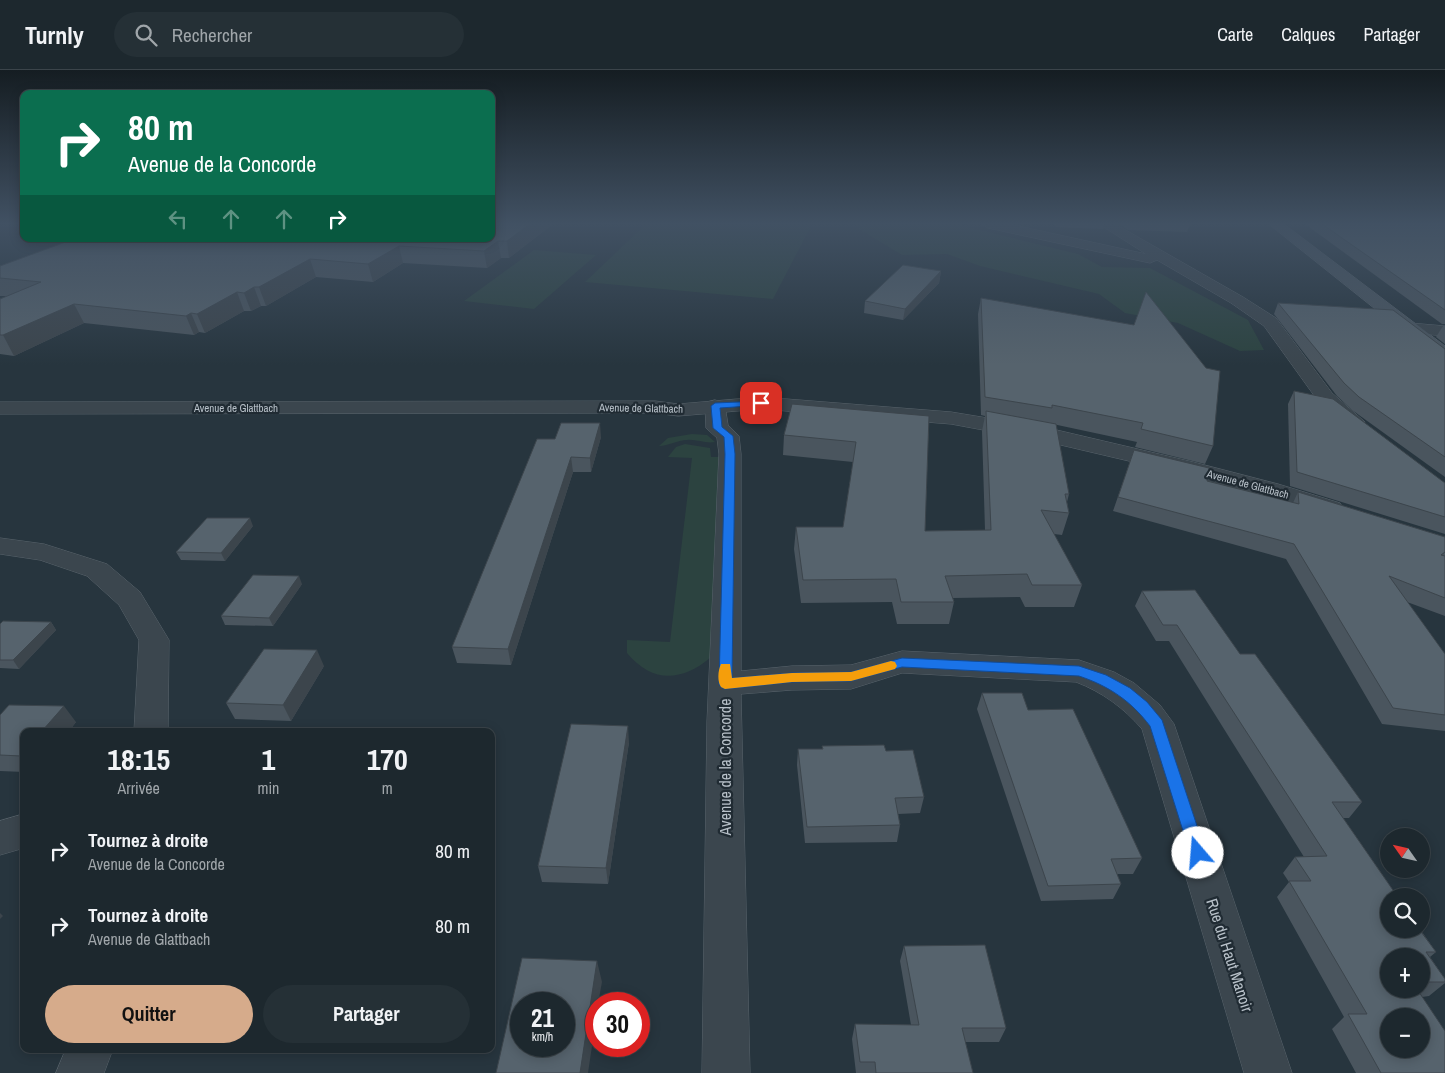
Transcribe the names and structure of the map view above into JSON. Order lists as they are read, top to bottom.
{
  "streets": {
    "street": ["Avenue de Glattbach", "Avenue de la Concorde", "Rue du Haut Manoir"]
  },
  "crossings": [
    ["Avenue de Glattbach", "Avenue de la Concorde"],
    ["Avenue de la Concorde", "Rue du Haut Manoir"]
  ],
  "north": "top left",
  "page": {
    "header": "Turnly",
    "search": "Rechercher",
    "nav": ["Carte", "Calques", "Partager"],
    "turn": ["80 m", "Avenue de la Concorde"],
    "eta": [
      "18:15",
      "Arrivée",
      "1",
      "min",
      "170",
      "m"
    ],
    "list": [
      {
        "name": "Tournez à droite",
        "note": "Avenue de la Concorde",
        "value": "80 m"
      },
      {
        "name": "Tournez à droite",
        "note": "Avenue de Glattbach",
        "value": "80 m"
      }
    ],
    "map_buttons": ["+", "−"],
    "buttons": ["Quitter", "Partager"],
    "speed": "21 km/h",
    "limit": "30"
  }
}
